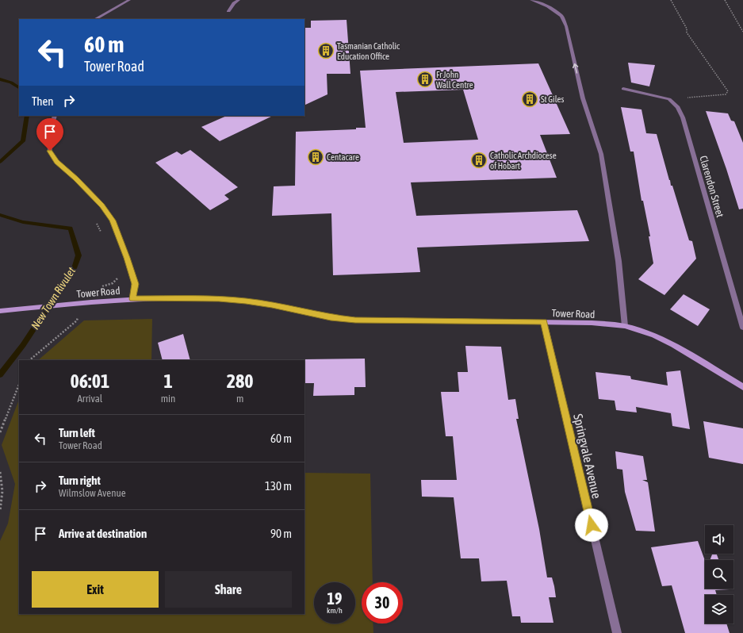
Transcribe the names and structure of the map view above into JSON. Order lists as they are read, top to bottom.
{
  "streets": {
    "street": ["Clarendon Street", "Tower Road", "Springvale Avenue"]
  },
  "crossings": [
    ["Tower Road", "Springvale Avenue"]
  ],
  "water": ["New Town Rivulet"],
  "places": {
    "building": [
      "Tasmanian Catholic Education Office",
      "Fr John Wall Centre",
      "St Giles",
      "Centacare",
      "Catholic Archdiocese of Hobart"
    ]
  },
  "page": {
    "turn": ["60 m", "Tower Road"],
    "then": "Then",
    "eta": [
      "06:01",
      "Arrival",
      "1",
      "min",
      "280",
      "m"
    ],
    "list": [
      {
        "name": "Turn left",
        "note": "Tower Road",
        "value": "60 m"
      },
      {
        "name": "Turn right",
        "note": "Wilmslow Avenue",
        "value": "130 m"
      },
      {
        "name": "Arrive at destination",
        "value": "90 m"
      }
    ],
    "buttons": ["Exit", "Share"],
    "speed": "19 km/h",
    "limit": "30"
  }
}
